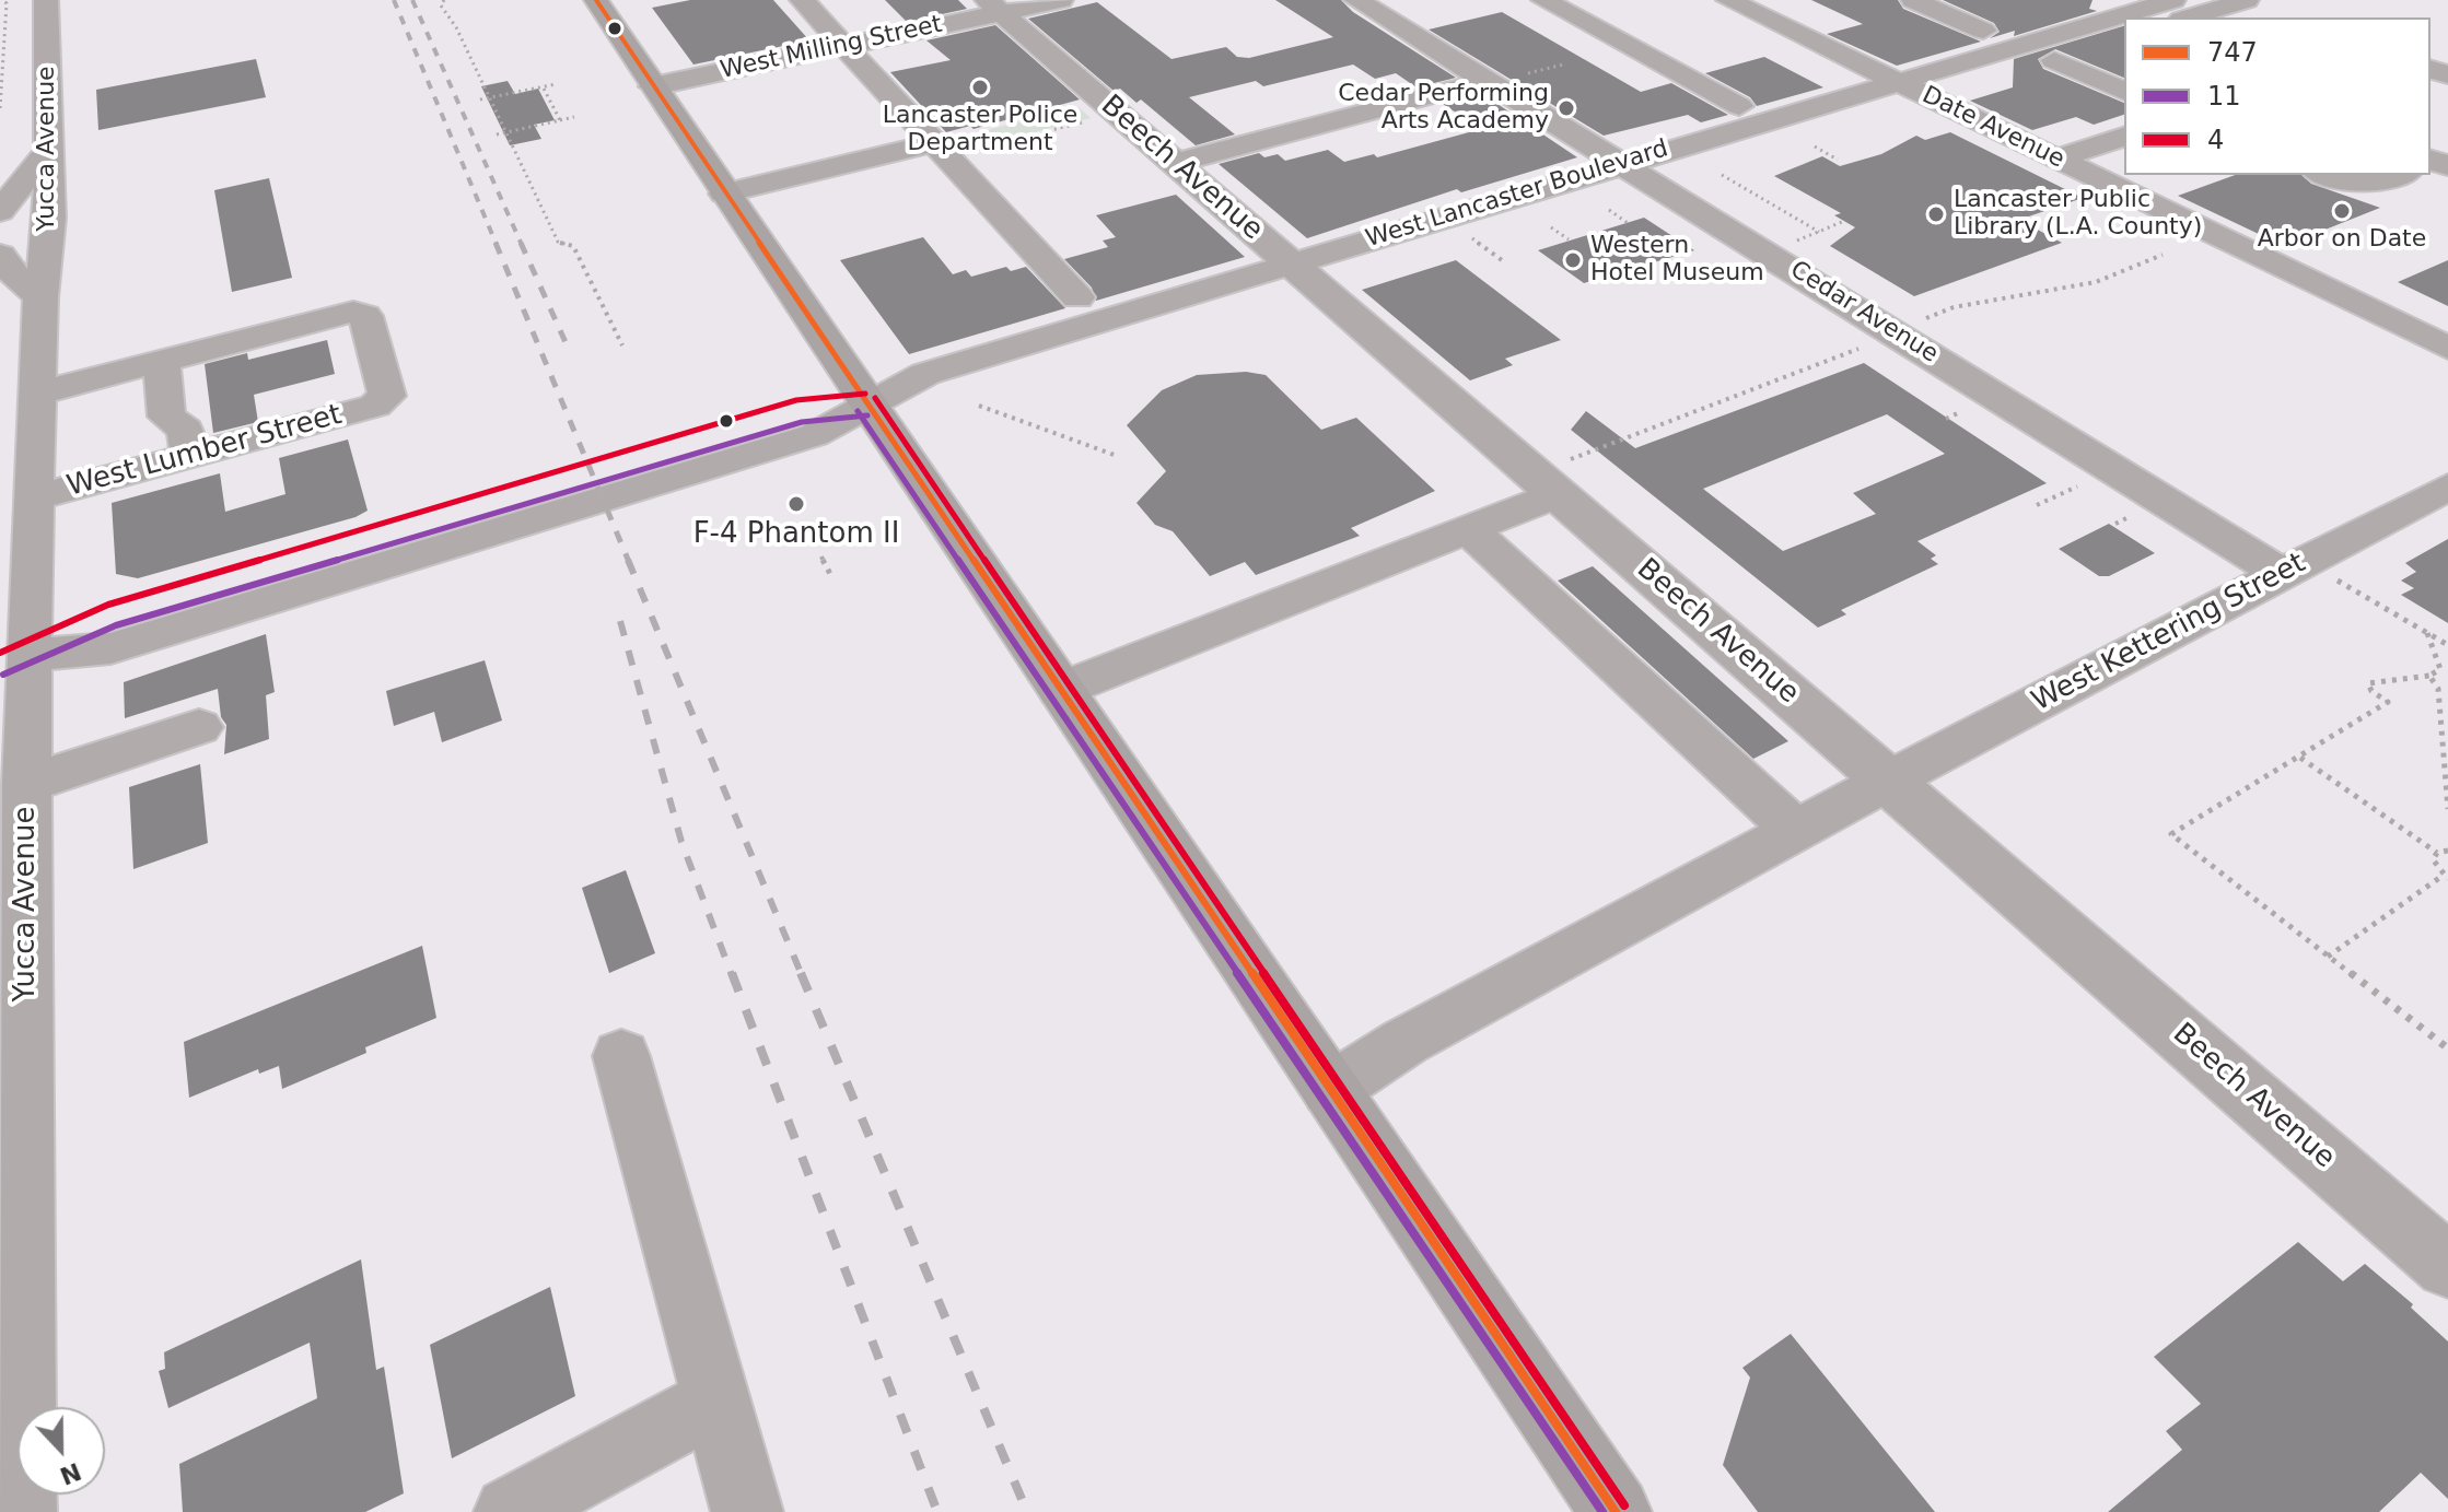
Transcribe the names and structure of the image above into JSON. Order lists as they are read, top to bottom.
{
  "streets": {
    "street": [
      "West Milling Street",
      "Date Avenue",
      "Yucca Avenue",
      "Beech Avenue",
      "West Lancaster Boulevard",
      "Cedar Avenue",
      "West Lumber Street",
      "West Kettering Street"
    ]
  },
  "crossings": [
    ["West Milling Street", "Beech Avenue"],
    ["Date Avenue", "West Lancaster Boulevard"],
    ["Yucca Avenue", "West Lancaster Boulevard"],
    ["Yucca Avenue", "West Lumber Street"],
    ["Beech Avenue", "West Lancaster Boulevard"],
    ["Beech Avenue", "West Kettering Street"],
    ["West Lancaster Boulevard", "Cedar Avenue"],
    ["Cedar Avenue", "West Kettering Street"]
  ],
  "places": [
    "Lancaster Police Department",
    "Cedar Performing Arts Academy",
    "Arbor on Date",
    "Lancaster Public Library (L.A. County)",
    "Western Hotel Museum",
    "F-4 Phantom II"
  ],
  "lines": ["transit line 747", "transit line 4", "transit line 11"],
  "legend": ["747", "11", "4"],
  "north": "bottom"
}
